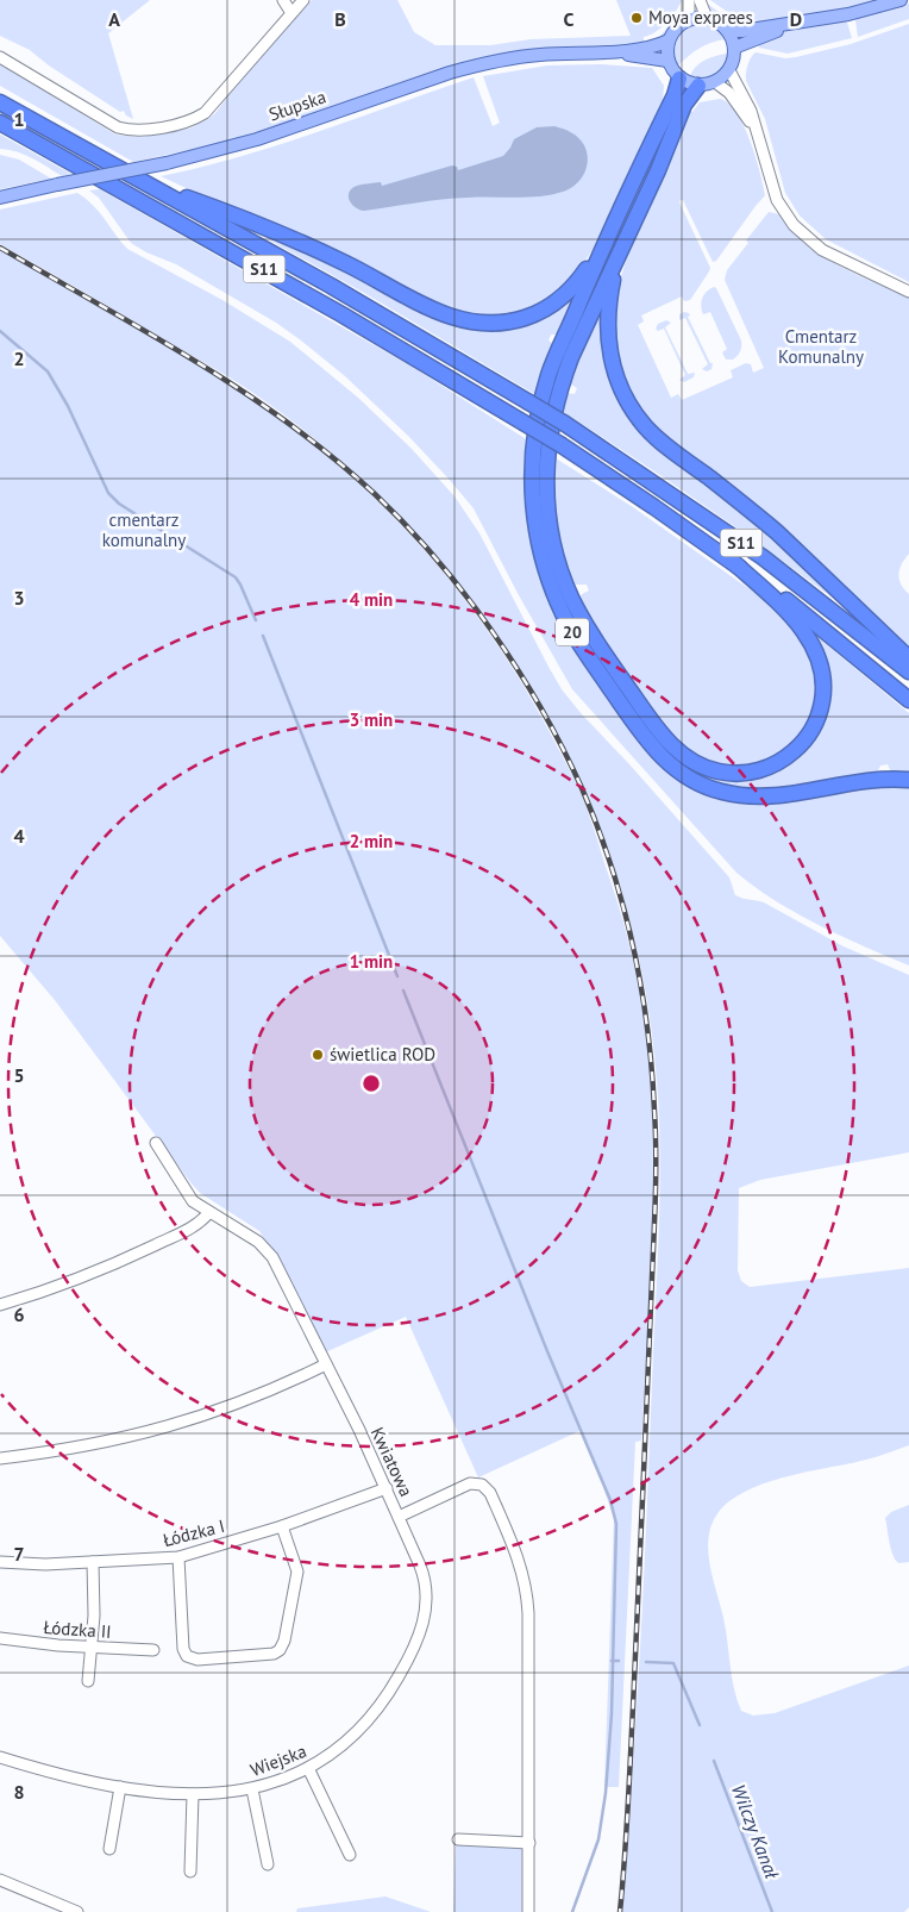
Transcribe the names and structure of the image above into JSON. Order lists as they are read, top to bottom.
{
  "streets": {
    "highway": ["S11", "20"],
    "main road": ["Słupska"],
    "street": [
      "Kwiatowa",
      "Łódzka I",
      "Łódzka II",
      "Wiejska"
    ]
  },
  "crossings": [
    ["Słupska", "20"],
    ["Kwiatowa", "Łódzka I"],
    ["Kwiatowa", "Wiejska"]
  ],
  "water": ["Wilczy Kanał"],
  "parks": ["Cmentarz Komunalny", "cmentarz komunalny"],
  "places": ["Moya exprees", "świetlica ROD"],
  "grid": {
    "columns": [
      "A",
      "B",
      "C",
      "D"
    ],
    "rows": [
      "1",
      "2",
      "3",
      "4",
      "5",
      "6",
      "7",
      "8"
    ]
  },
  "rings": [
    "4 min",
    "3 min",
    "2 min",
    "1 min"
  ]
}
